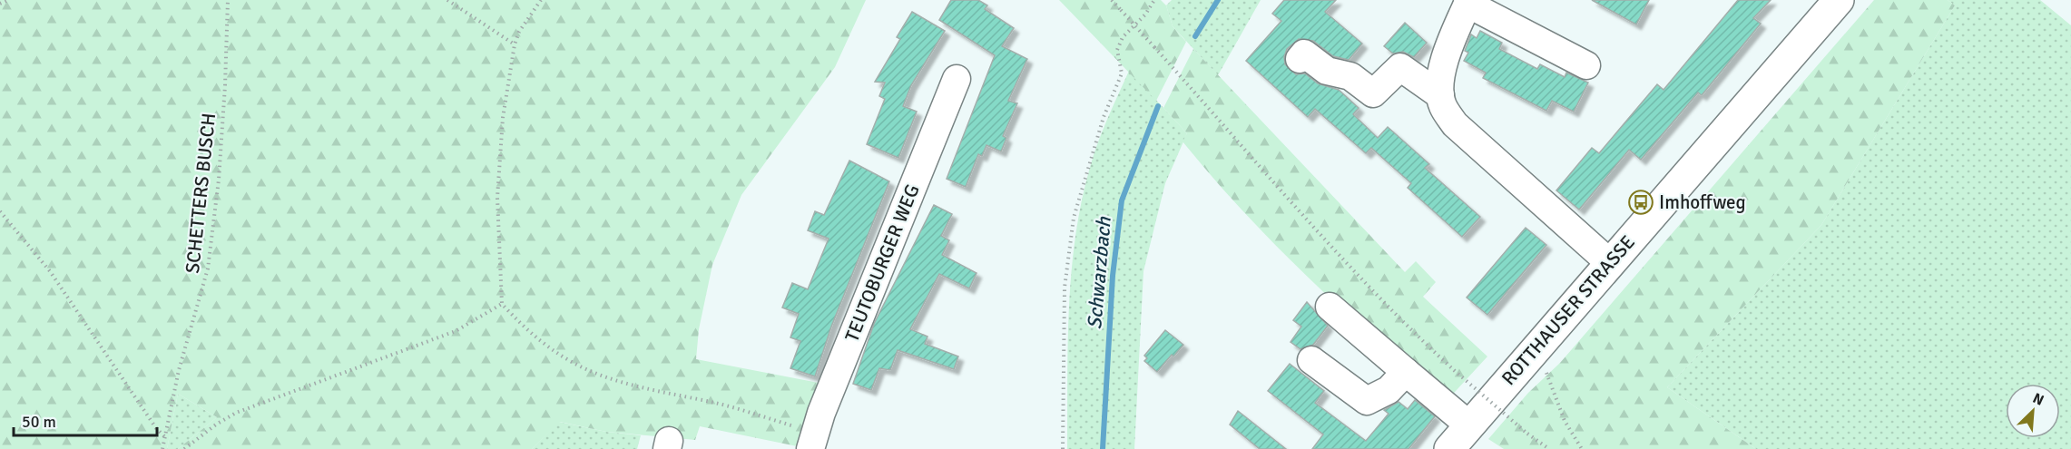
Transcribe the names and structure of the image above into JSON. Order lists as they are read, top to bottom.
{
  "streets": {
    "main road": ["ROTTHAUSER STRASSE"],
    "street": ["TEUTOBURGER WEG"],
    "path": ["SCHETTERS BUSCH"]
  },
  "water": ["Schwarzbach"],
  "places": {
    "bus stop": ["Imhoffweg"]
  },
  "scale_bar": "50 m",
  "north": "top right"
}
